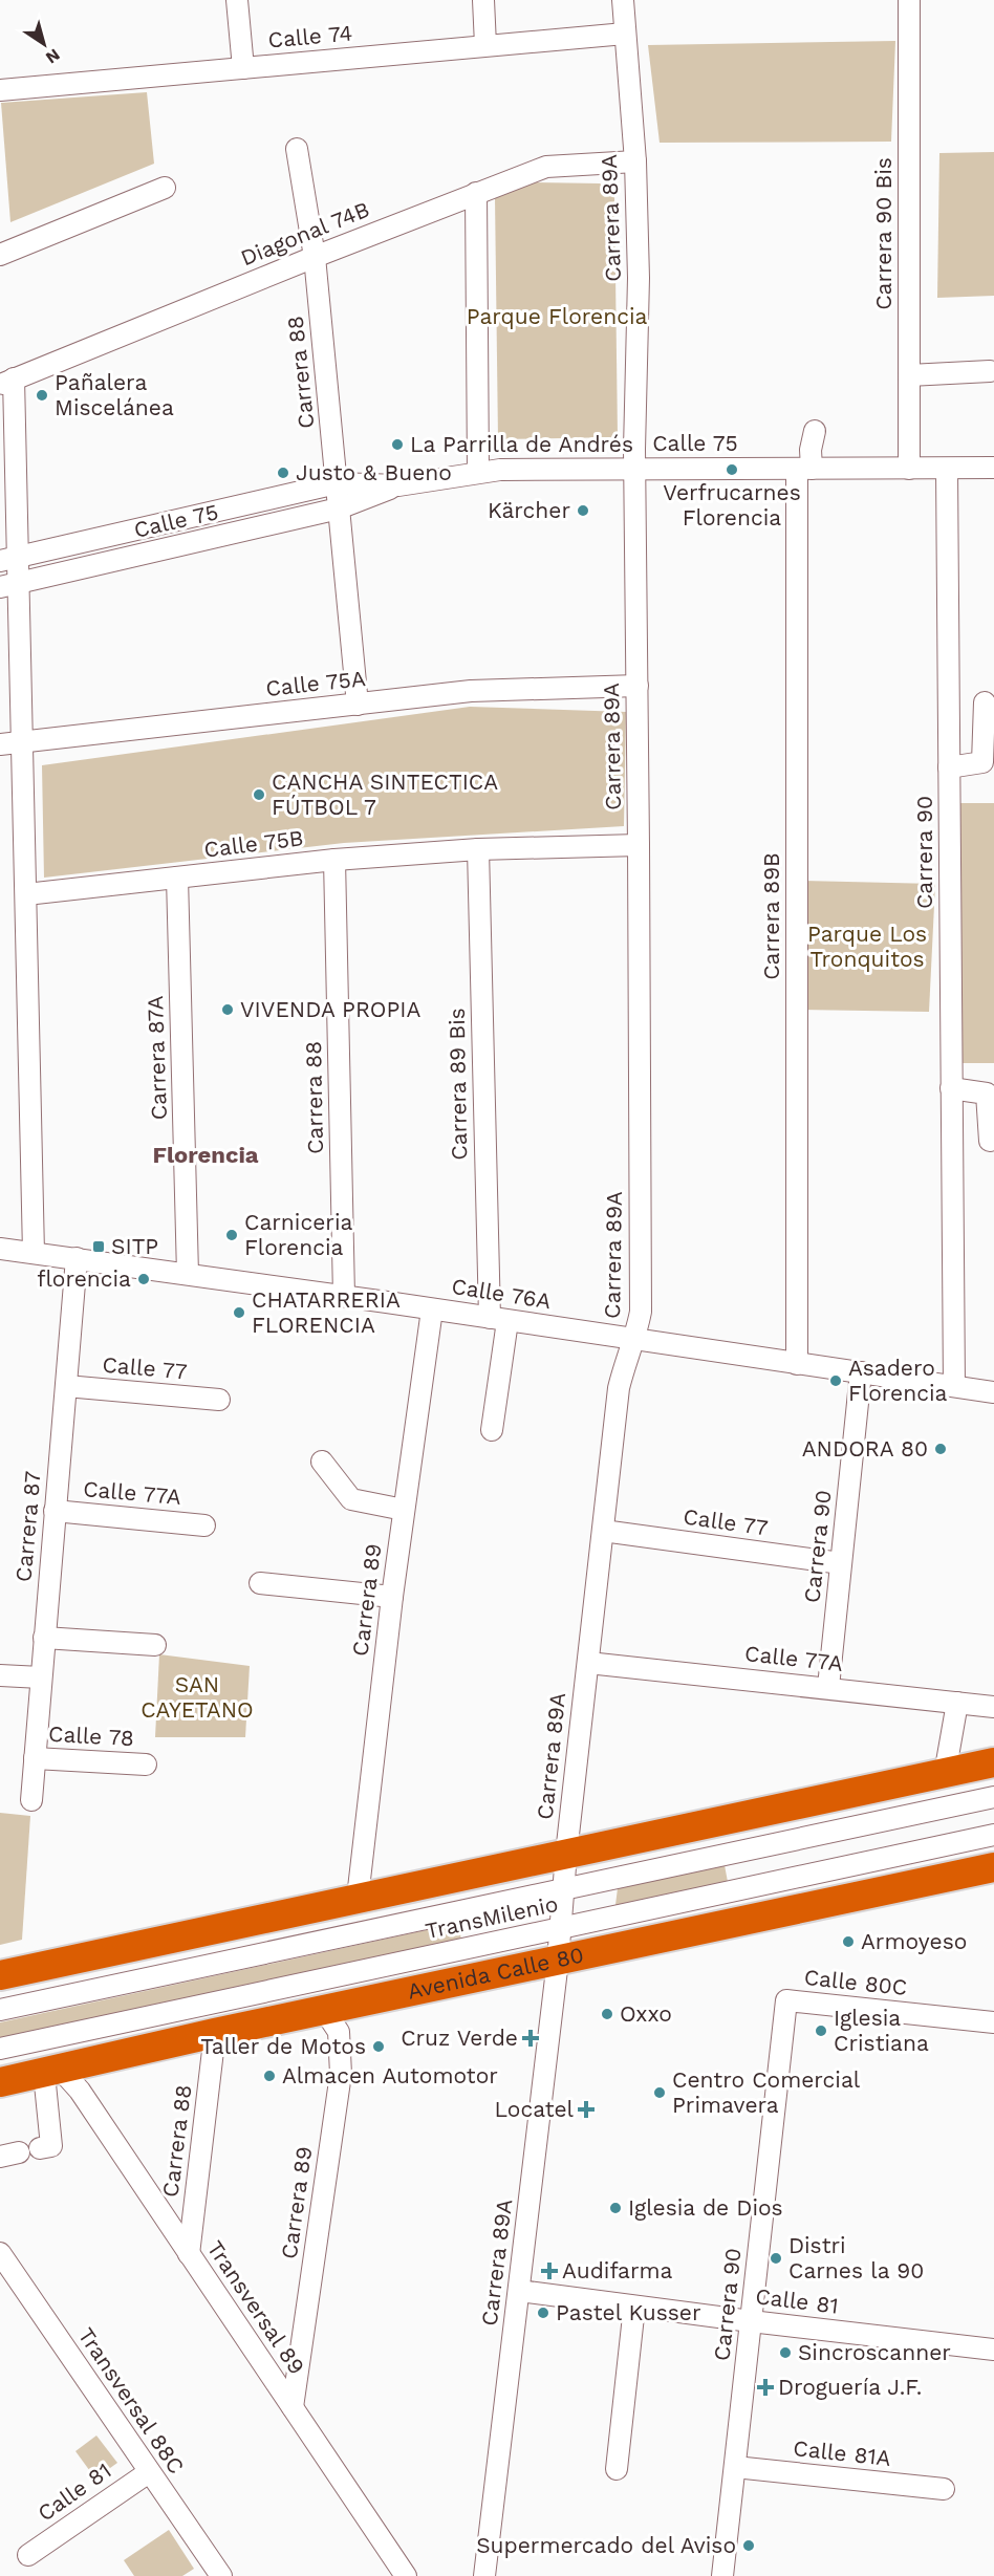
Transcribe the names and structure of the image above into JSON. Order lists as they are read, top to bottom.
{
  "streets": {
    "highway": ["Avenida Calle 80"],
    "street": [
      "Calle 74",
      "Carrera 89A",
      "Diagonal 74B",
      "Carrera 90 Bis",
      "Carrera 88",
      "Calle 75",
      "Calle 75A",
      "Calle 75B",
      "Carrera 90",
      "Carrera 89B",
      "Carrera 87A",
      "Carrera 89 Bis",
      "Calle 76A",
      "Calle 77",
      "Calle 77A",
      "Carrera 87",
      "Carrera 89",
      "Calle 78",
      "TransMilenio",
      "Calle 80C",
      "Calle 81",
      "Transversal 89",
      "Transversal 88C",
      "Calle 81A"
    ]
  },
  "crossings": [
    ["Calle 74", "Carrera 89A"],
    ["Carrera 89A", "Diagonal 74B"],
    ["Carrera 89A", "Calle 75"],
    ["Carrera 89A", "Calle 75A"],
    ["Carrera 89A", "Calle 75B"],
    ["Carrera 89A", "Calle 76A"],
    ["Carrera 89A", "Calle 77"],
    ["Carrera 89A", "Calle 77A"],
    ["Carrera 89A", "TransMilenio"],
    ["Carrera 89A", "Avenida Calle 80"],
    ["Carrera 89A", "Calle 81"],
    ["Diagonal 74B", "Carrera 88"],
    ["Carrera 90 Bis", "Calle 75"],
    ["Carrera 88", "Calle 75"],
    ["Carrera 88", "Calle 75A"],
    ["Carrera 88", "Calle 75B"],
    ["Carrera 88", "Calle 76A"],
    ["Carrera 88", "Avenida Calle 80"],
    ["Carrera 88", "Transversal 89"],
    ["Calle 75", "Carrera 90"],
    ["Calle 75", "Carrera 89B"],
    ["Calle 75B", "Carrera 87A"],
    ["Calle 75B", "Carrera 89 Bis"],
    ["Carrera 90", "Calle 76A"],
    ["Carrera 90", "Calle 77"],
    ["Carrera 90", "Calle 77A"],
    ["Carrera 90", "Calle 80C"],
    ["Carrera 90", "Calle 81"],
    ["Carrera 90", "Calle 81A"],
    ["Carrera 89B", "Calle 76A"],
    ["Carrera 87A", "Calle 76A"],
    ["Carrera 89 Bis", "Calle 76A"],
    ["Calle 76A", "Carrera 87"],
    ["Calle 76A", "Carrera 89"],
    ["Calle 77", "Carrera 87"],
    ["Calle 77A", "Carrera 87"],
    ["Carrera 87", "Calle 78"],
    ["Carrera 89", "Avenida Calle 80"],
    ["Carrera 89", "Transversal 89"],
    ["Avenida Calle 80", "Transversal 89"],
    ["Calle 81", "Transversal 88C"]
  ],
  "districts": ["Florencia"],
  "parks": ["Parque Florencia", "Parque Los Tronquitos", "SAN CAYETANO"],
  "places": {
    "other": [
      "Pañalera Miscelánea",
      "La Parrilla de Andrés",
      "Verfrucarnes Florencia",
      "Justo & Bueno",
      "Kärcher",
      "CANCHA SINTECTICA FÚTBOL 7",
      "VIVENDA PROPIA",
      "Carniceria Florencia",
      "florencia",
      "CHATARRERIA FLORENCIA",
      "Asadero Florencia",
      "ANDORA 80",
      "Armoyeso",
      "Oxxo",
      "Iglesia Cristiana",
      "Taller de Motos",
      "Almacen Automotor",
      "Centro Comercial Primavera",
      "Iglesia de Dios",
      "Distri Carnes la 90",
      "Pastel Kusser",
      "Sincroscanner",
      "Supermercado del Aviso"
    ],
    "transit": ["SITP"],
    "health": [
      "Cruz Verde",
      "Locatel",
      "Audifarma",
      "Droguería J.F."
    ]
  },
  "north": "bottom right"
}
